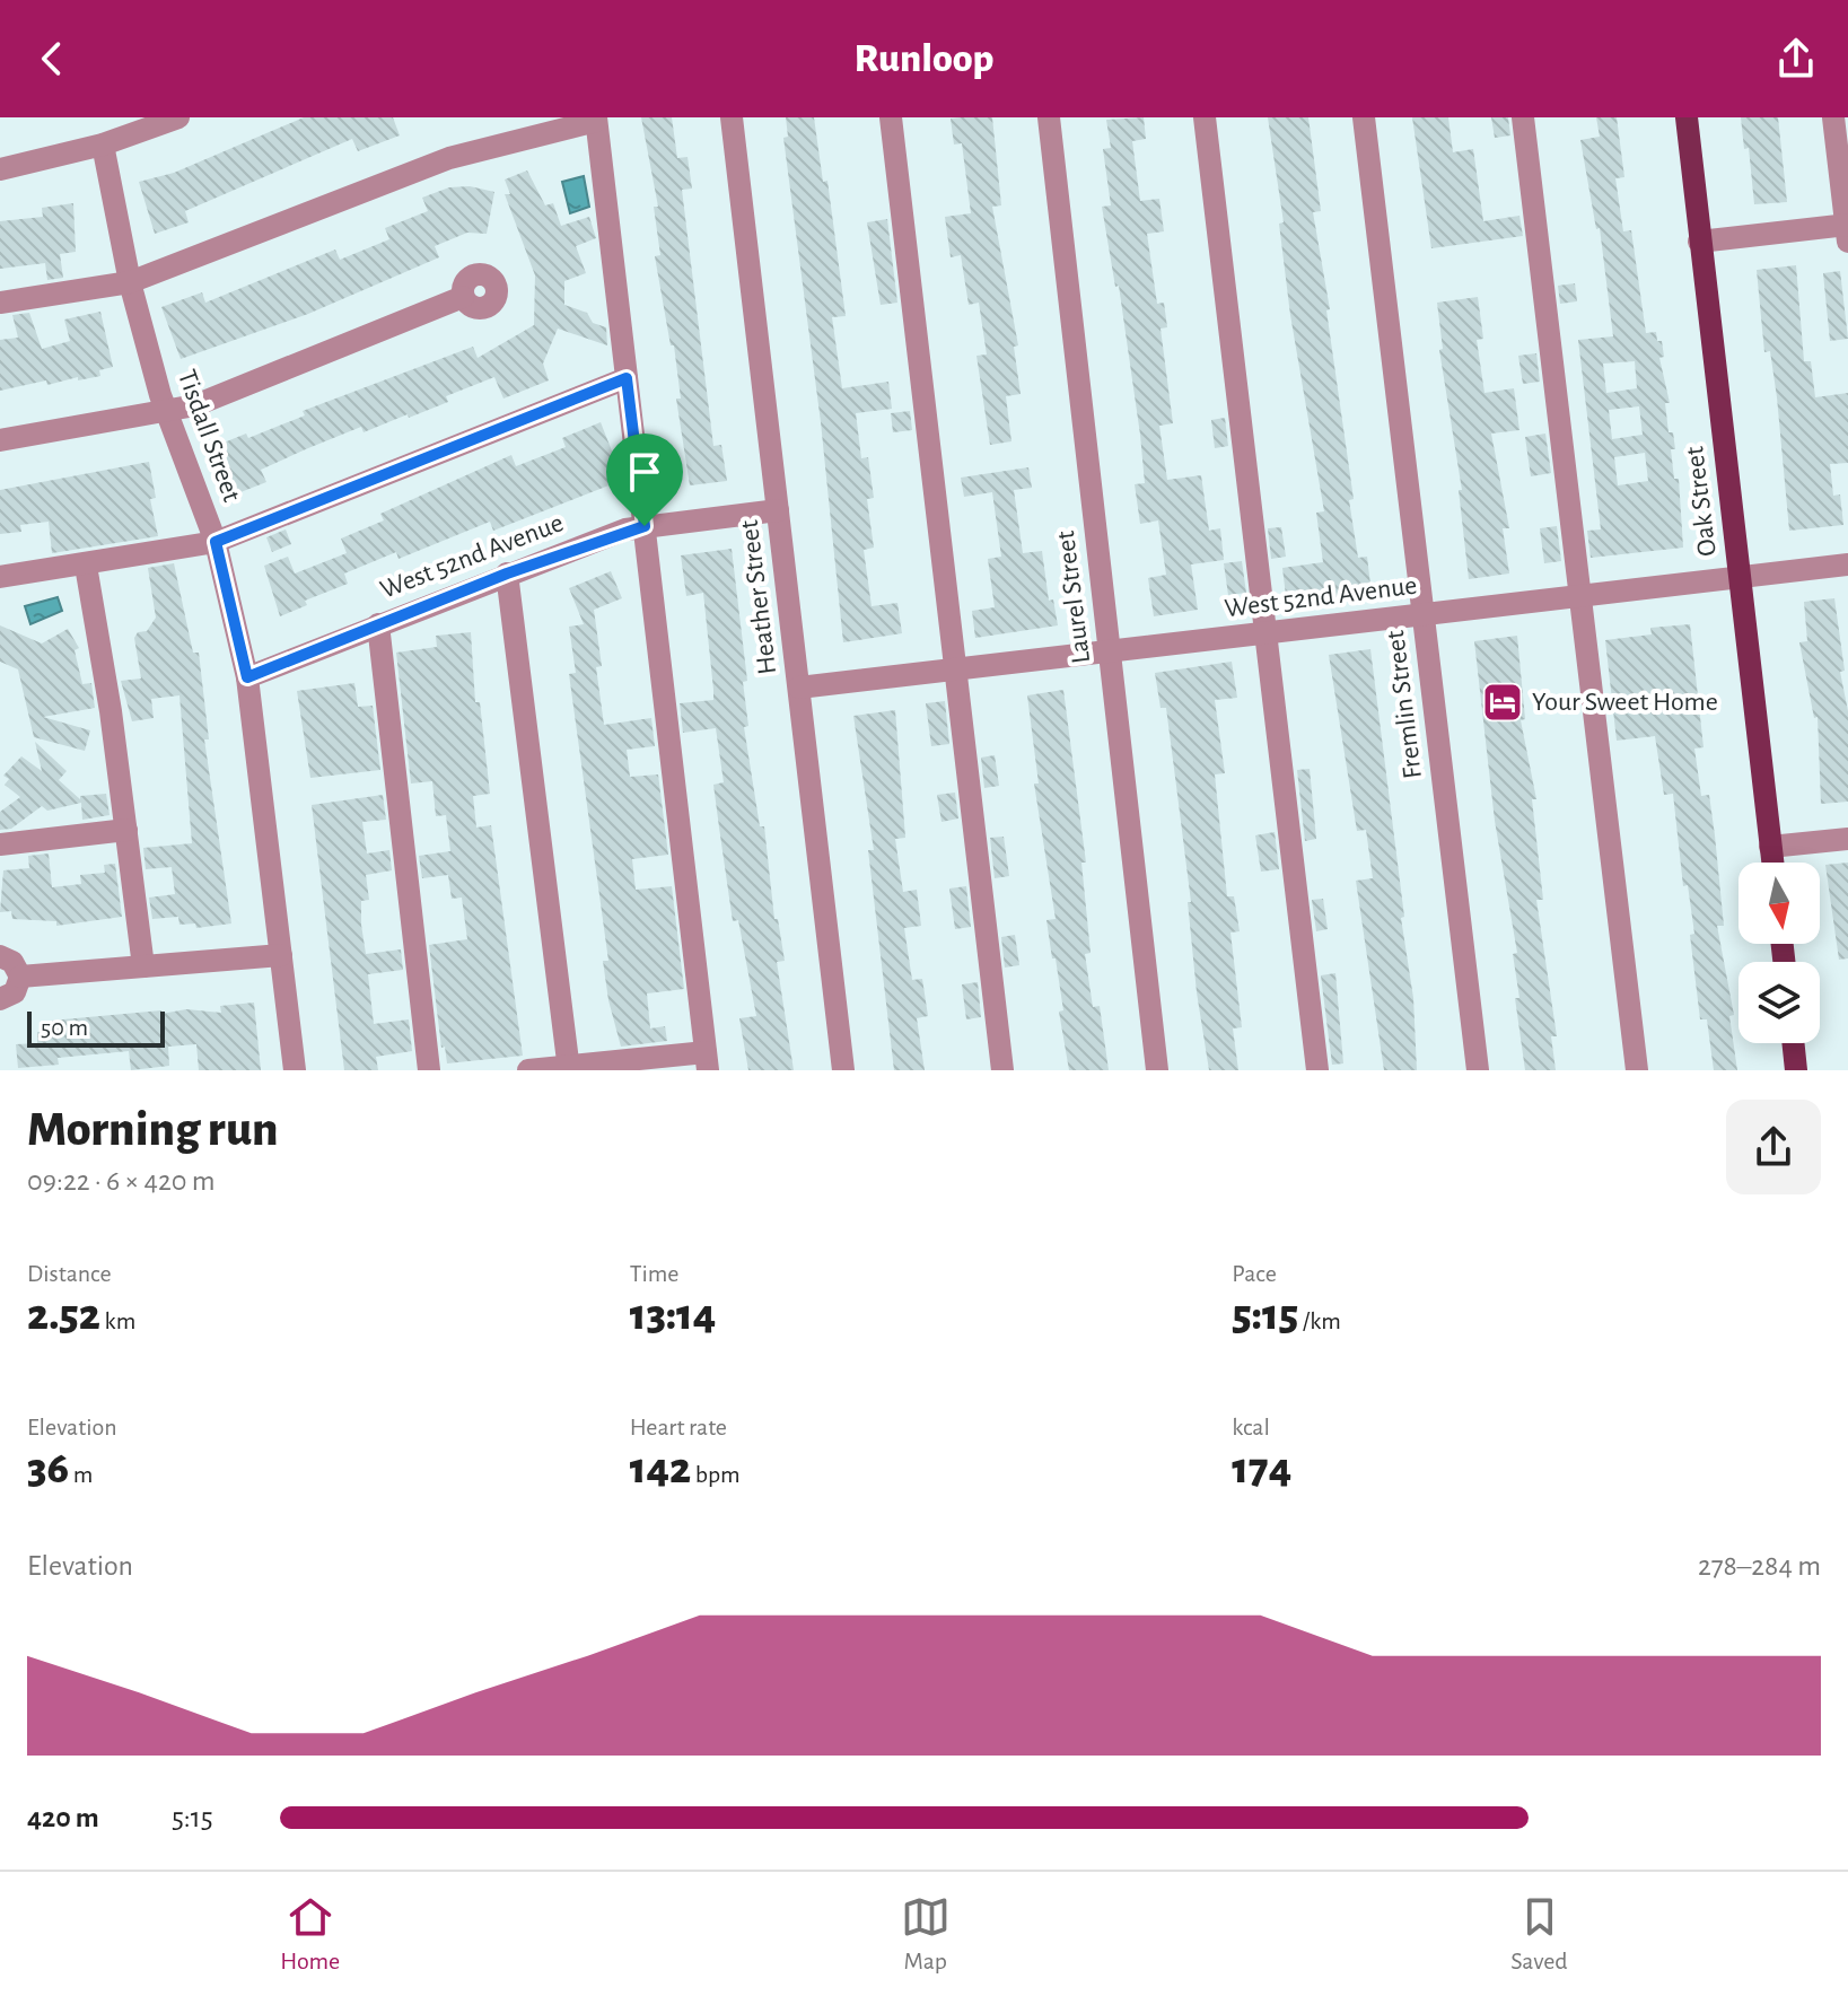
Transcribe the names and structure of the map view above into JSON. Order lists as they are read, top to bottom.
{
  "streets": {
    "main road": ["Oak Street"],
    "street": [
      "Tisdall Street",
      "West 52nd Avenue",
      "Heather Street",
      "Laurel Street",
      "Fremlin Street"
    ]
  },
  "crossings": [
    ["Tisdall Street", "West 52nd Avenue"],
    ["Oak Street", "West 52nd Avenue"],
    ["West 52nd Avenue", "Heather Street"],
    ["West 52nd Avenue", "Laurel Street"],
    ["West 52nd Avenue", "Fremlin Street"]
  ],
  "places": {
    "hotel": ["Your Sweet Home"]
  },
  "scale_bar": "50 m",
  "north": "bottom",
  "page": {
    "header": "Runloop",
    "scale": "50 m",
    "heading": ["Morning run", "09:22 · 6 × 420 m"],
    "stats": [
      ["Distance", "2.52 km"],
      ["Time", "13:14"],
      ["Pace", "5:15 /km"],
      ["Elevation", "36 m"],
      ["Heart rate", "142 bpm"],
      ["kcal", "174"]
    ],
    "chart": ["Elevation", "278–284 m"],
    "list": [
      {
        "name": "420 m",
        "note": "5:15"
      }
    ],
    "tabs": ["Home", "Map", "Saved"]
  }
}
